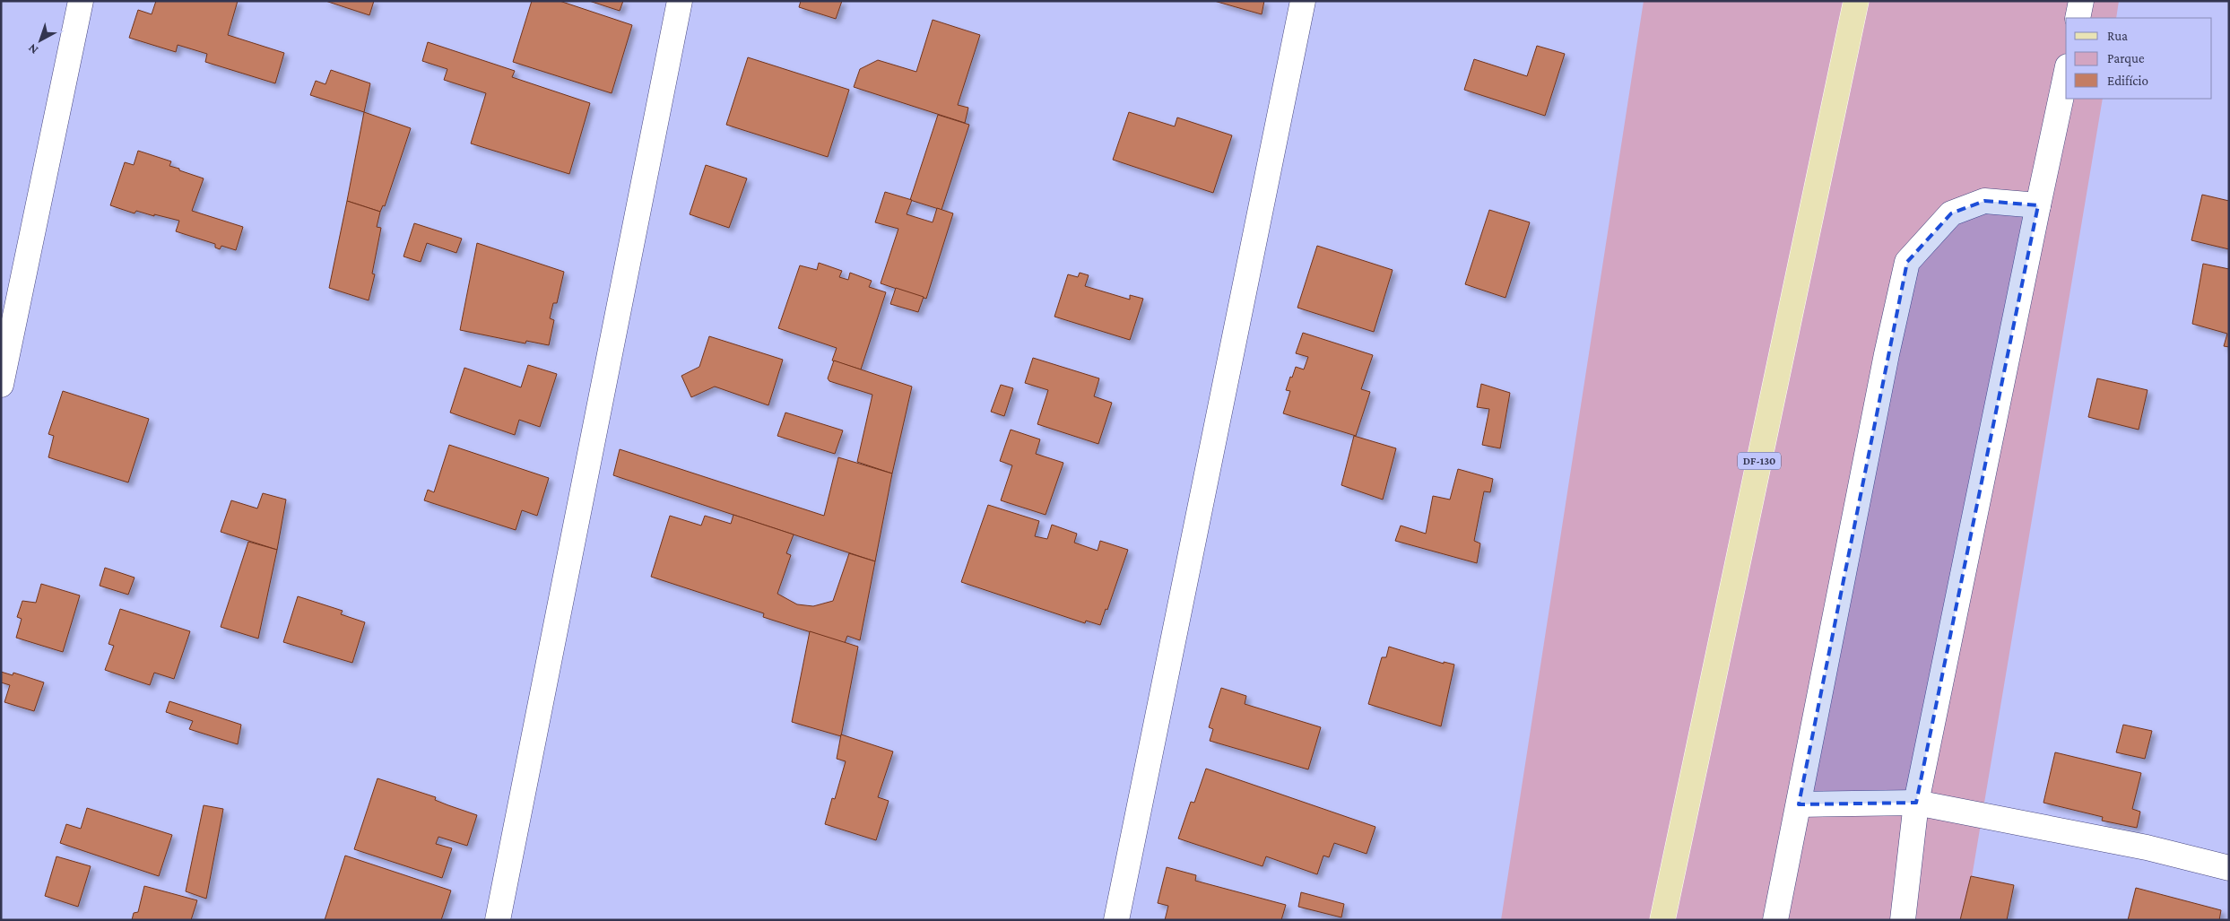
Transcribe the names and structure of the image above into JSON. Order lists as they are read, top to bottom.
{
  "streets": {
    "main road": ["DF-130"]
  },
  "legend": ["Rua", "Parque", "Edifício"],
  "north": "bottom left"
}
